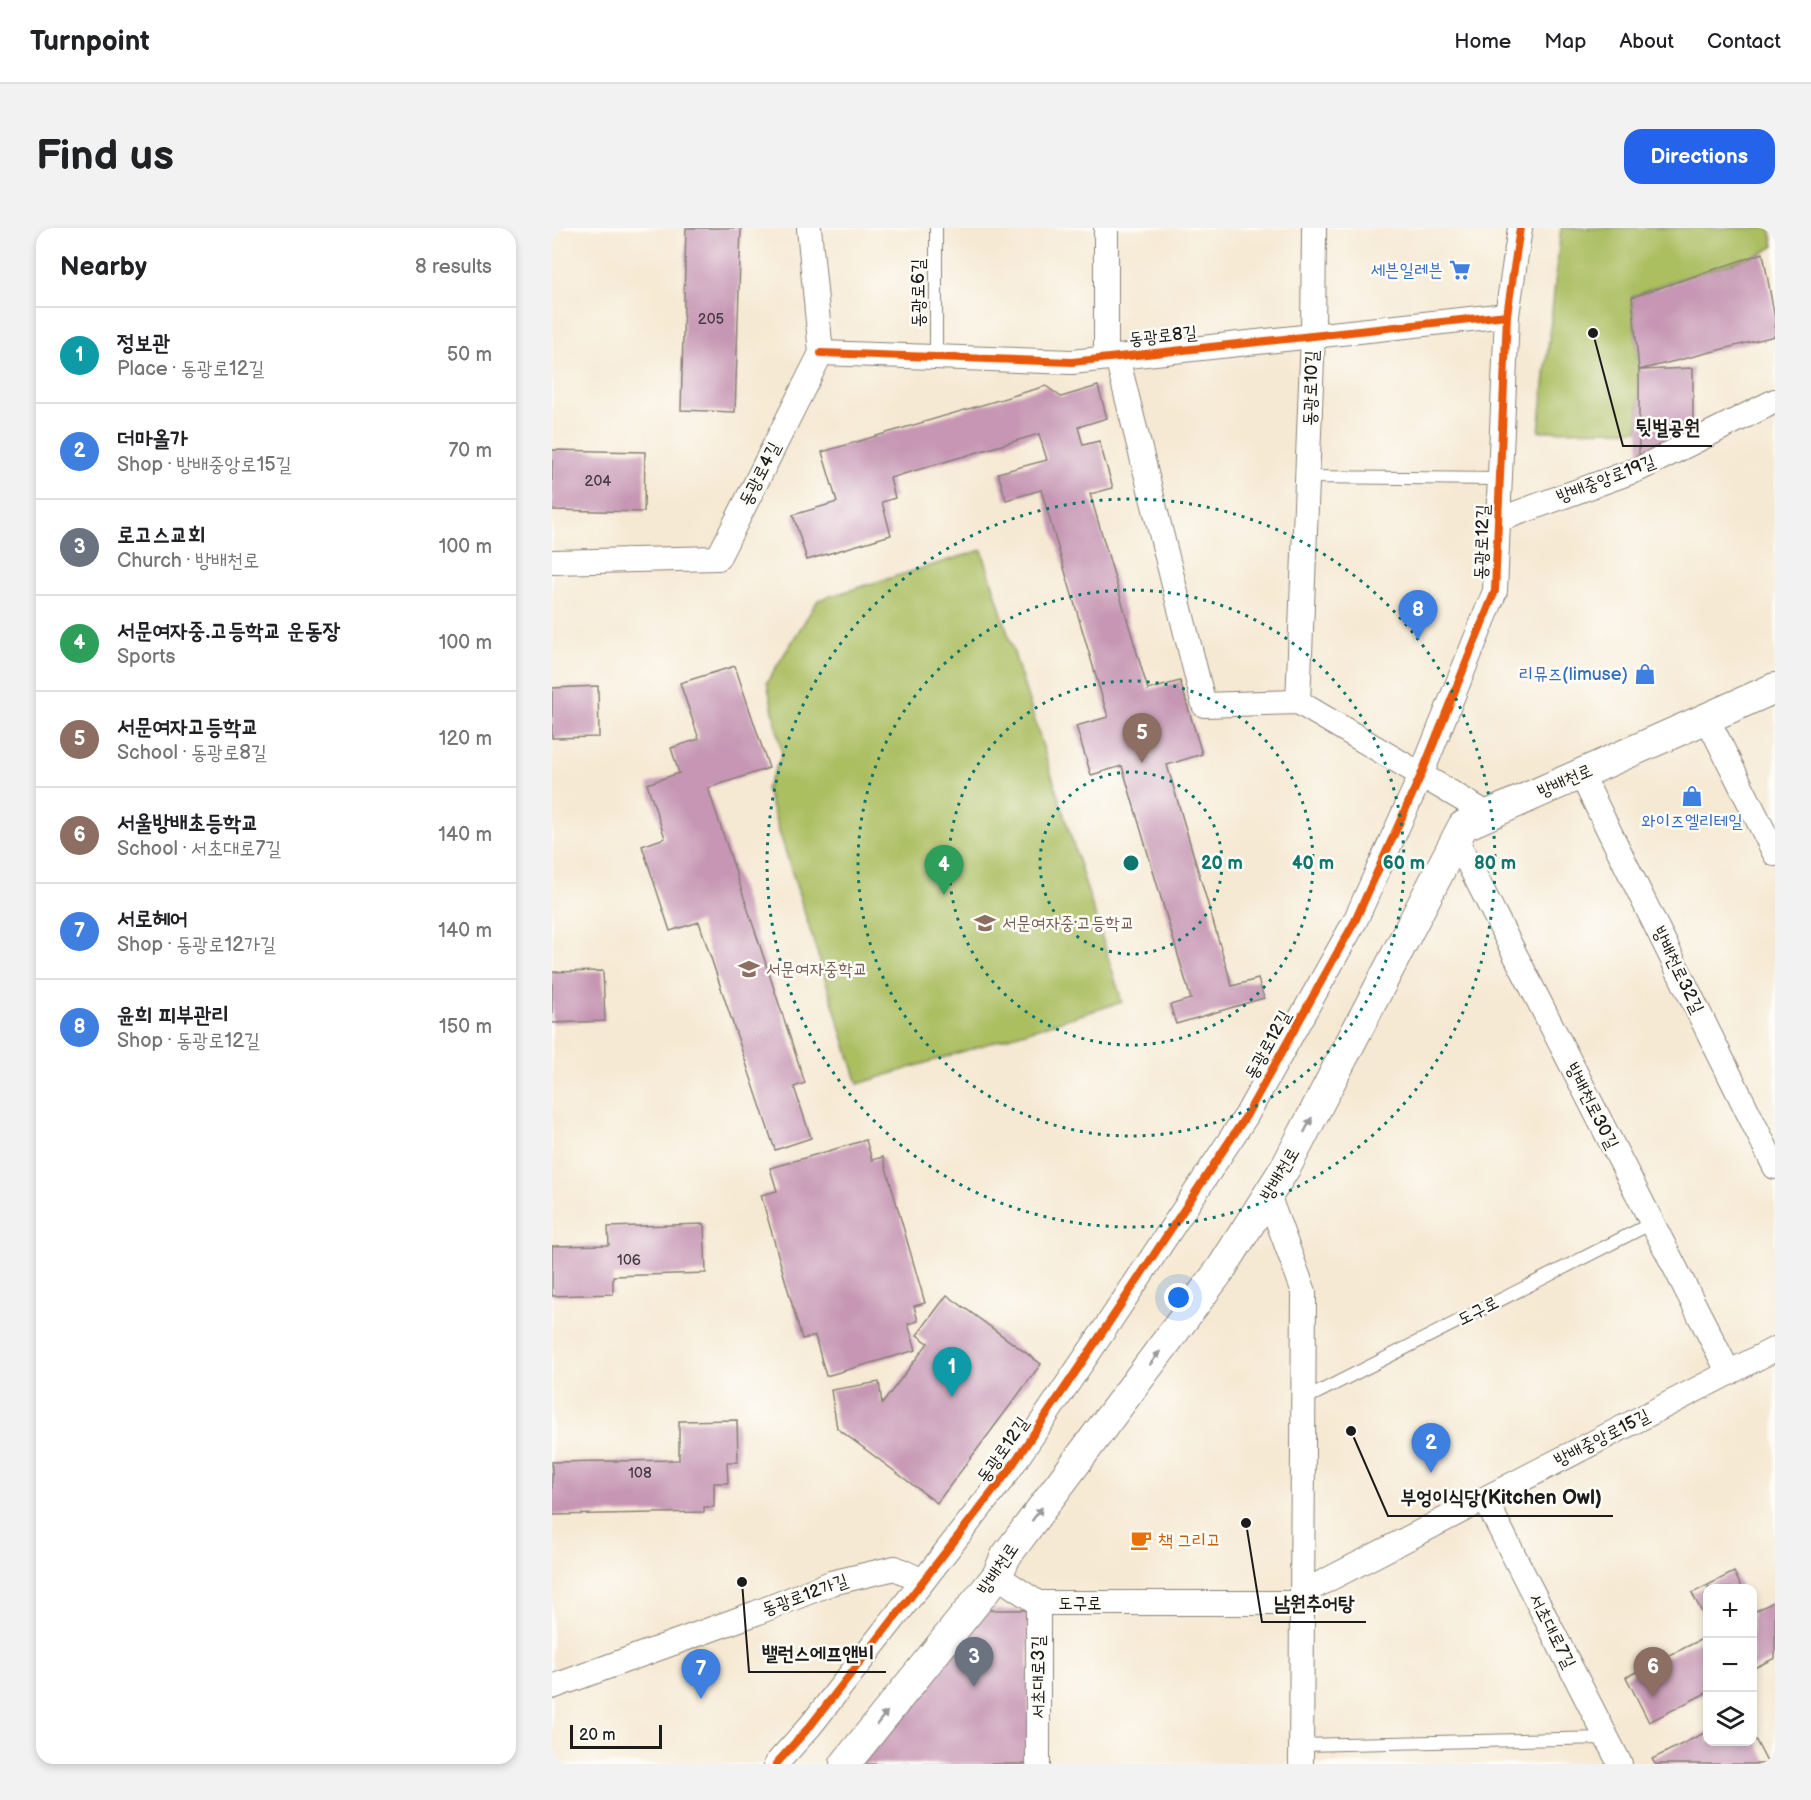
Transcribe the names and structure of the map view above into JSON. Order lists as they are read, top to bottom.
{
  "streets": {
    "street": [
      "동광로8길",
      "동광로10길",
      "동광로4길",
      "방배중앙로19길",
      "동광로12길",
      "방배천로",
      "방배천로32길",
      "방배천로30길",
      "도구로",
      "방배중앙로15길",
      "동광로12가길",
      "서초대로7길",
      "서초대로3길"
    ],
    "lane": ["동광로6길"]
  },
  "crossings": [
    ["동광로6길", "동광로8길"],
    ["동광로8길", "동광로10길"],
    ["동광로8길", "동광로4길"],
    ["동광로8길", "동광로12길"],
    ["방배중앙로19길", "동광로12길"],
    ["동광로12길", "동광로12가길"],
    ["방배천로", "방배천로32길"],
    ["방배천로", "방배천로30길"],
    ["방배천로30길", "도구로"],
    ["방배천로30길", "방배중앙로15길"],
    ["도구로", "방배중앙로15길"],
    ["도구로", "서초대로3길"],
    ["방배중앙로15길", "서초대로7길"]
  ],
  "one_way": ["방배천로"],
  "places": {
    "supermarket": ["세븐일레븐"],
    "other": [
      "뒷벌공원",
      "부엉이식당(Kitchen Owl)",
      "남원추어탕",
      "밸런스에프앤비"
    ],
    "shop": ["리뮤즈(limuse)", "와이즈엘리테일"],
    "school or university": ["서문여자중·고등학교", "서문여자중학교"],
    "cafe": ["책 그리고"]
  },
  "house_numbers": [
    "205",
    "204",
    "106",
    "108"
  ],
  "scale_bar": "20 m",
  "page": {
    "header": "Turnpoint",
    "nav": [
      "Home",
      "Map",
      "About",
      "Contact"
    ],
    "buttons": "Directions",
    "title": "Find us",
    "heading": ["Nearby", "8 results"],
    "list": [
      {
        "mark": "1",
        "name": "정보관",
        "note": "Place · 동광로12길",
        "value": "50 m"
      },
      {
        "mark": "2",
        "name": "더마올가",
        "note": "Shop · 방배중앙로15길",
        "value": "70 m"
      },
      {
        "mark": "3",
        "name": "로고스교회",
        "note": "Church · 방배천로",
        "value": "100 m"
      },
      {
        "mark": "4",
        "name": "서문여자중.고등학교 운동장",
        "note": "Sports",
        "value": "100 m"
      },
      {
        "mark": "5",
        "name": "서문여자고등학교",
        "note": "School · 동광로8길",
        "value": "120 m"
      },
      {
        "mark": "6",
        "name": "서울방배초등학교",
        "note": "School · 서초대로7길",
        "value": "140 m"
      },
      {
        "mark": "7",
        "name": "서로헤어",
        "note": "Shop · 동광로12가길",
        "value": "140 m"
      },
      {
        "mark": "8",
        "name": "윤희 피부관리",
        "note": "Shop · 동광로12길",
        "value": "150 m"
      }
    ],
    "pins": [
      "8",
      "5",
      "4",
      "1",
      "2",
      "3",
      "6",
      "7"
    ],
    "map_buttons": ["+", "−"],
    "scale": "20 m"
  },
  "rings": [
    "20 m",
    "40 m",
    "60 m",
    "80 m"
  ]
}
